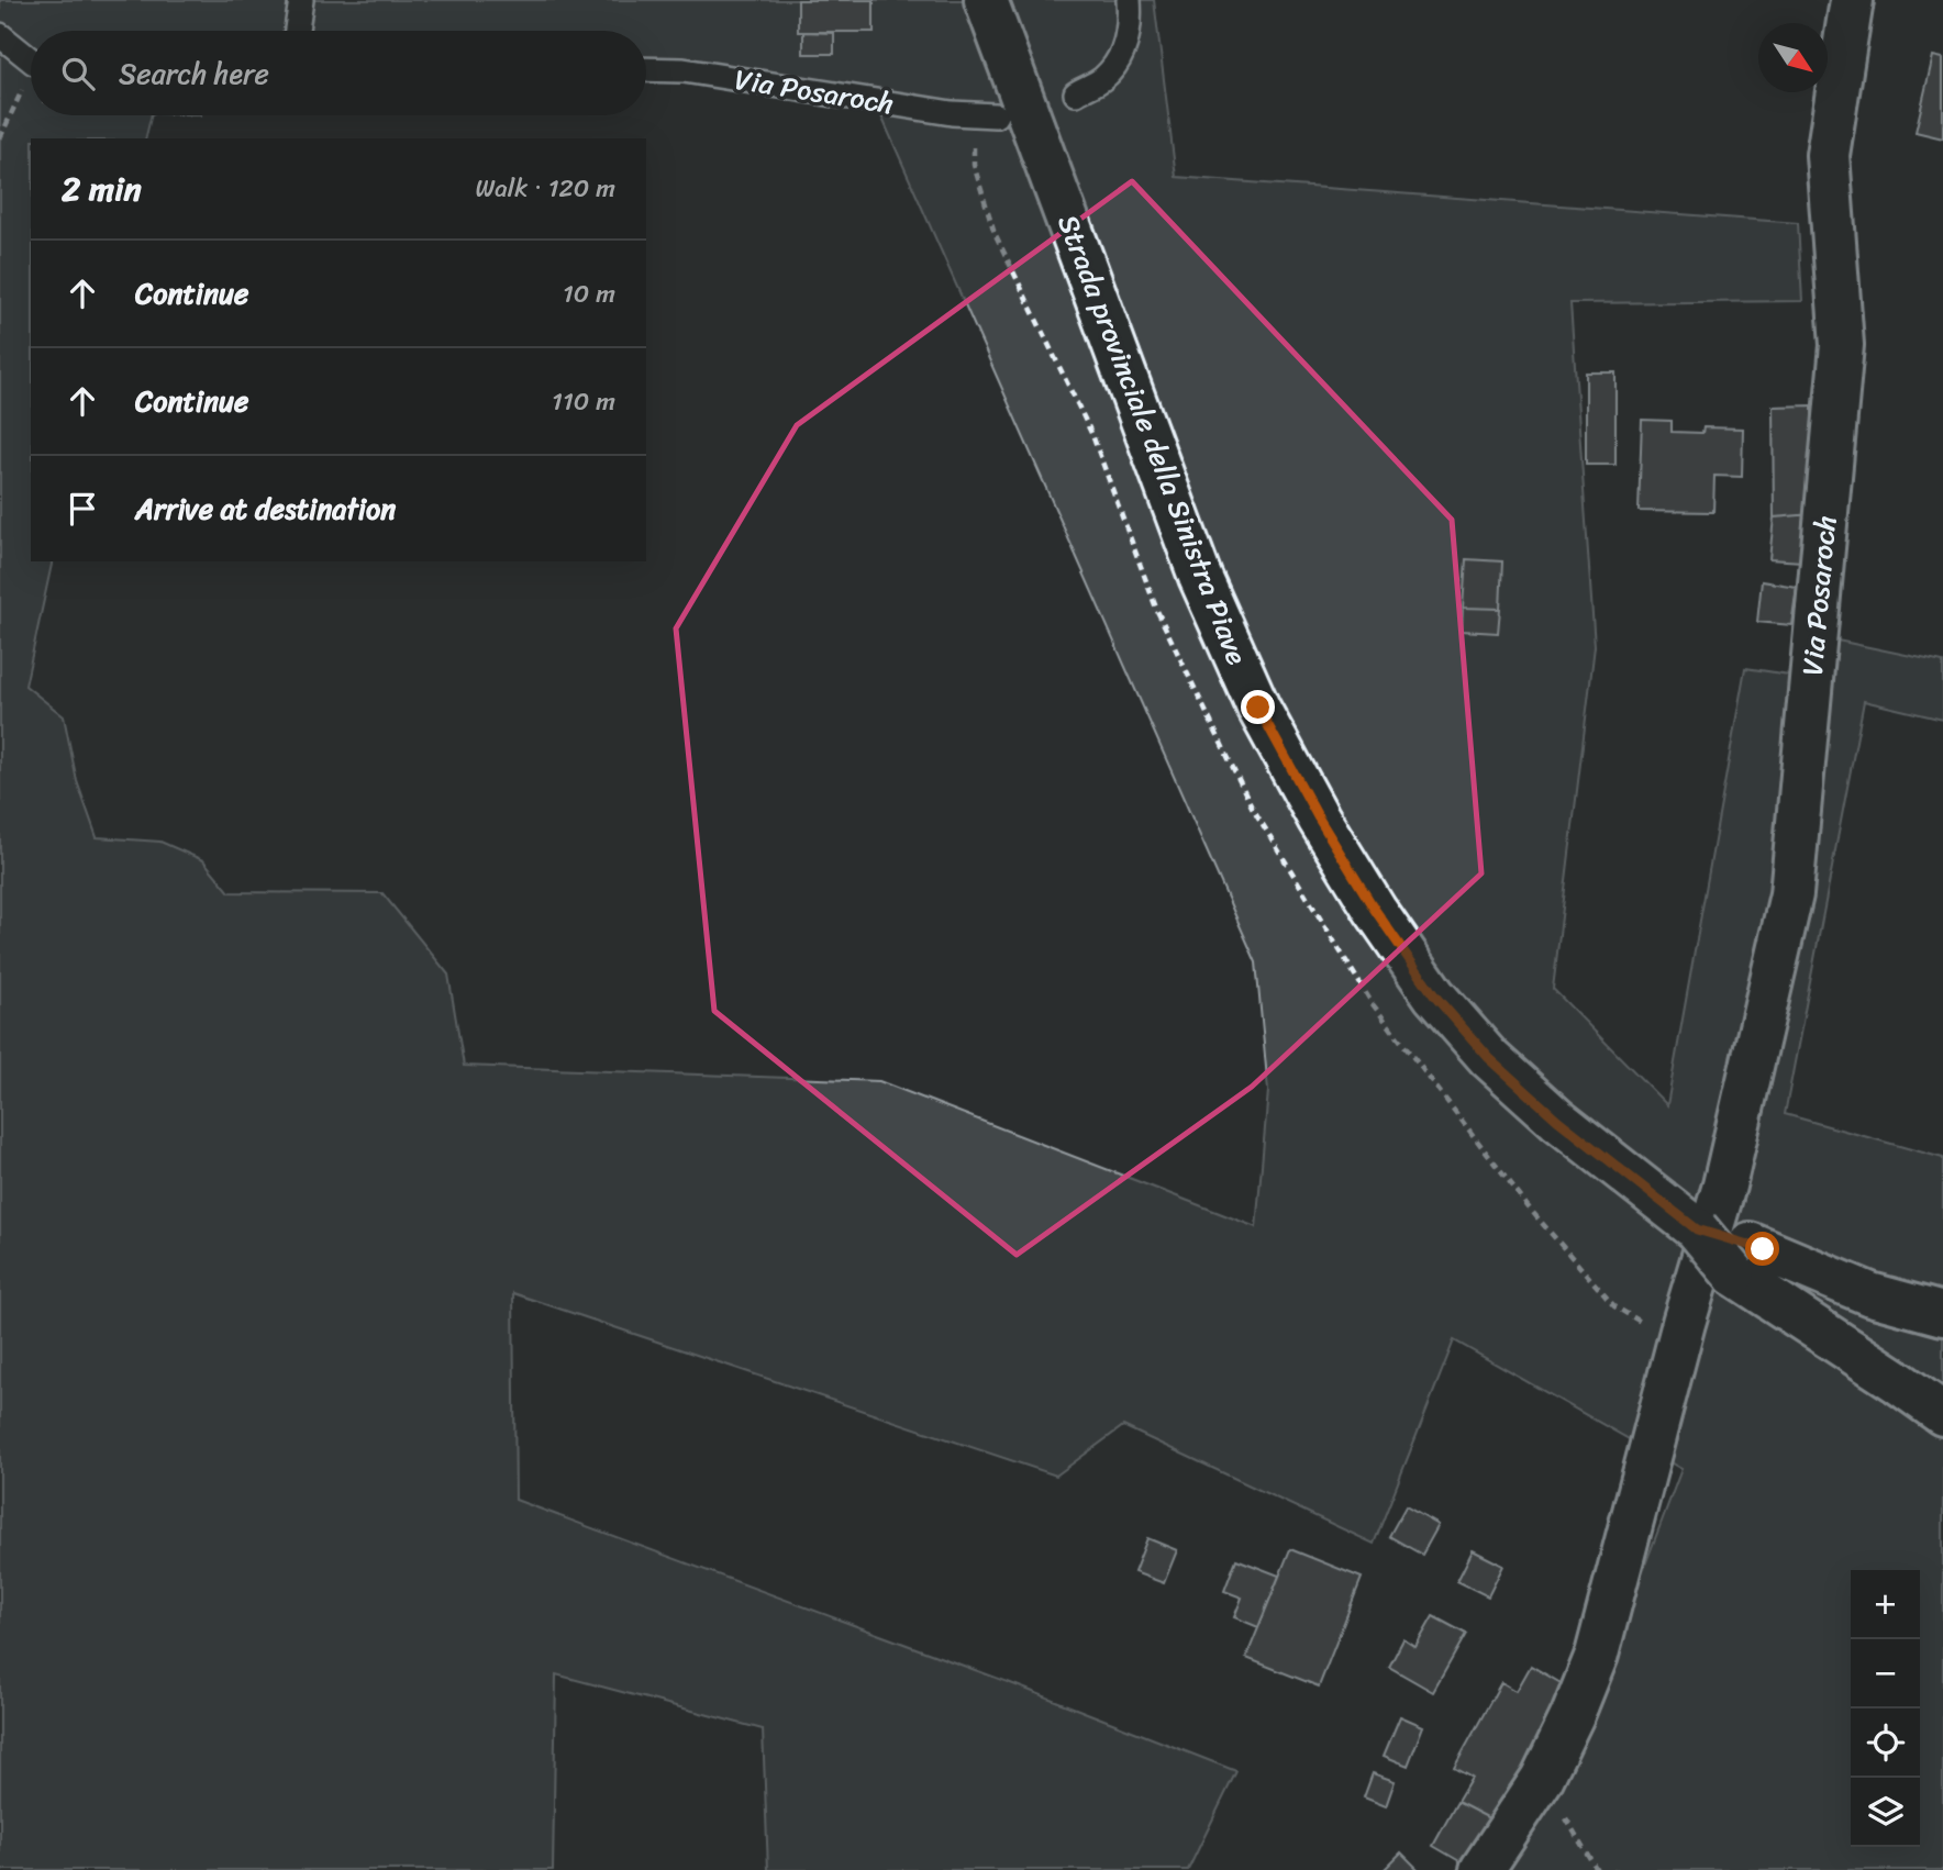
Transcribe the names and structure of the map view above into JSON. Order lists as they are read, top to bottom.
{
  "streets": {
    "main road": ["Via Posaroch", "Strada provinciale della Sinistra Piave"]
  },
  "north": "bottom right",
  "page": {
    "search": "Search here",
    "heading": ["2 min", "Walk · 120 m"],
    "list": [
      ["Continue", "10 m"],
      ["Continue", "110 m"],
      "Arrive at destination"
    ],
    "map_buttons": ["+", "−"]
  }
}
